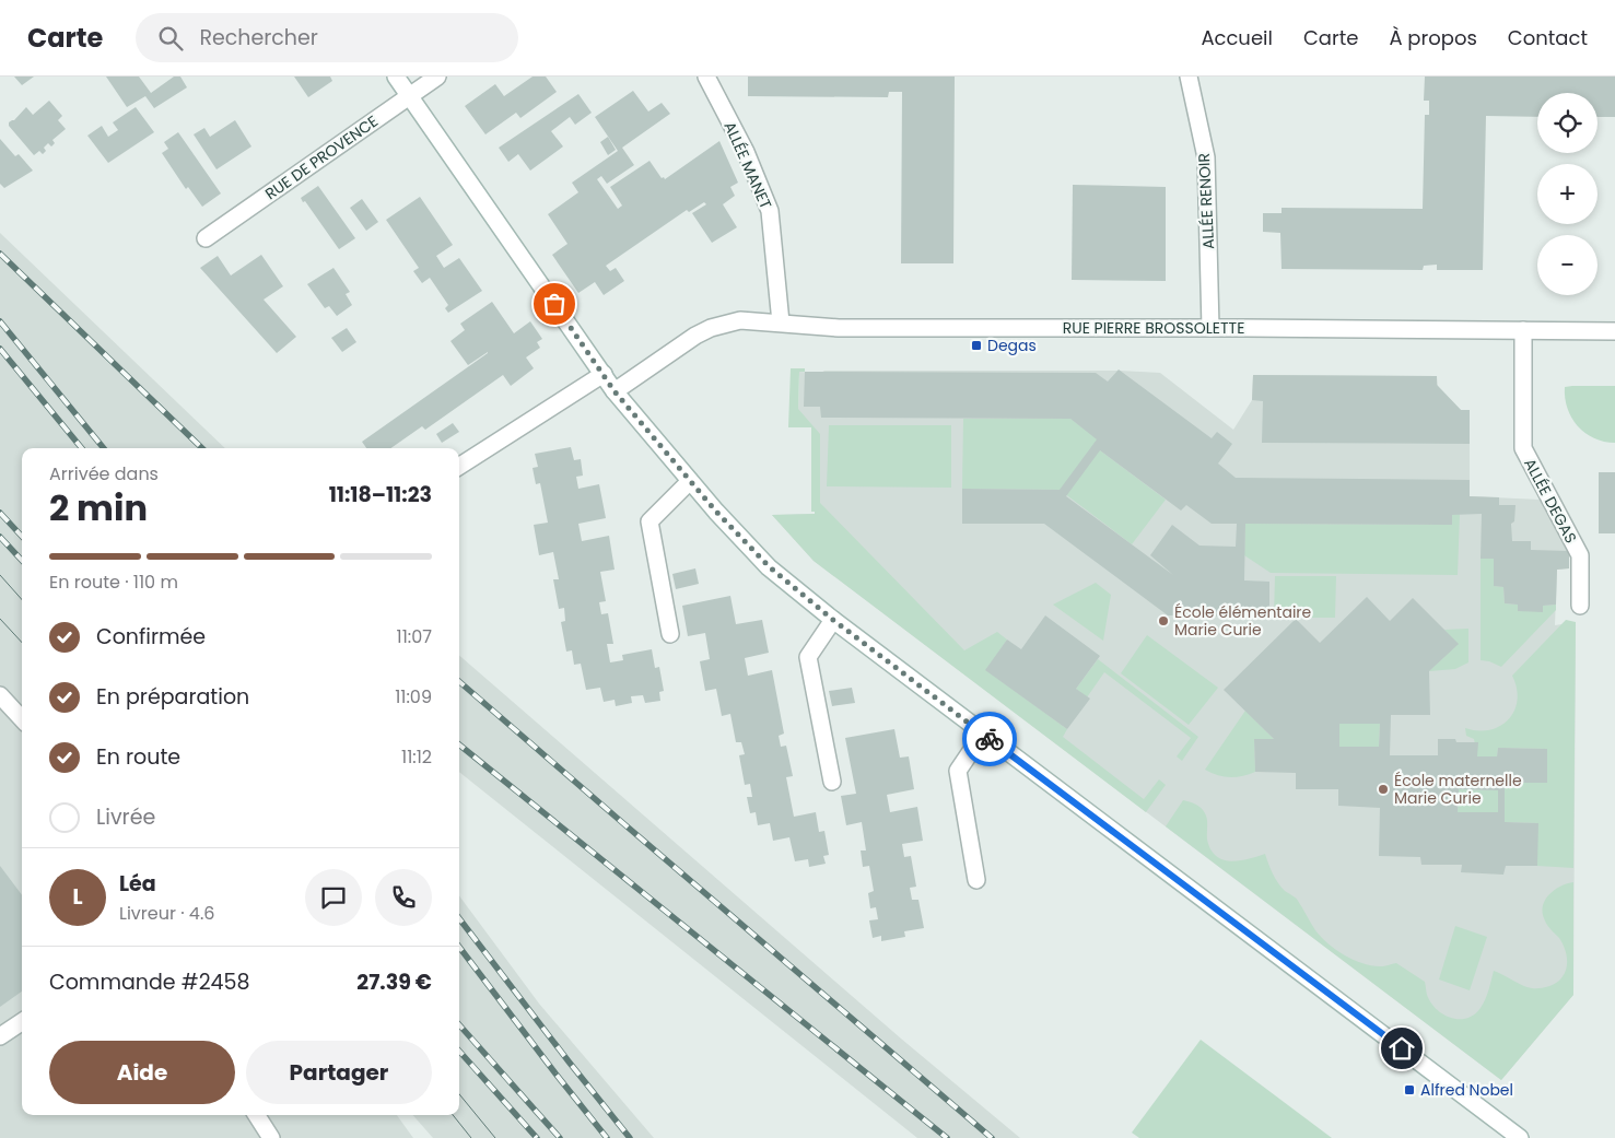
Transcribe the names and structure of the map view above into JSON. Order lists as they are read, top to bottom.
{
  "streets": {
    "street": [
      "RUE DE PROVENCE",
      "ALLÉE MANET",
      "ALLÉE RENOIR",
      "RUE PIERRE BROSSOLETTE",
      "ALLÉE DEGAS"
    ]
  },
  "crossings": [
    ["ALLÉE MANET", "RUE PIERRE BROSSOLETTE"],
    ["ALLÉE RENOIR", "RUE PIERRE BROSSOLETTE"],
    ["RUE PIERRE BROSSOLETTE", "ALLÉE DEGAS"]
  ],
  "places": {
    "transit": ["Degas", "Alfred Nobel"],
    "other": ["École élémentaire Marie Curie", "École maternelle Marie Curie"]
  },
  "page": {
    "header": "Carte",
    "search": "Rechercher",
    "nav": [
      "Accueil",
      "Carte",
      "À propos",
      "Contact"
    ],
    "map_buttons": ["+", "−"],
    "heading": ["2 min", "Arrivée dans", "11:18–11:23"],
    "panel": [
      "Léa",
      "Livreur · 4.6",
      "Commande #2458",
      "27.39 €"
    ],
    "bar": "En route · 110 m",
    "list": [
      ["Confirmée", "11:07"],
      ["En préparation", "11:09"],
      ["En route", "11:12"],
      "Livrée"
    ],
    "round": "L",
    "buttons": ["Aide", "Partager"]
  }
}
